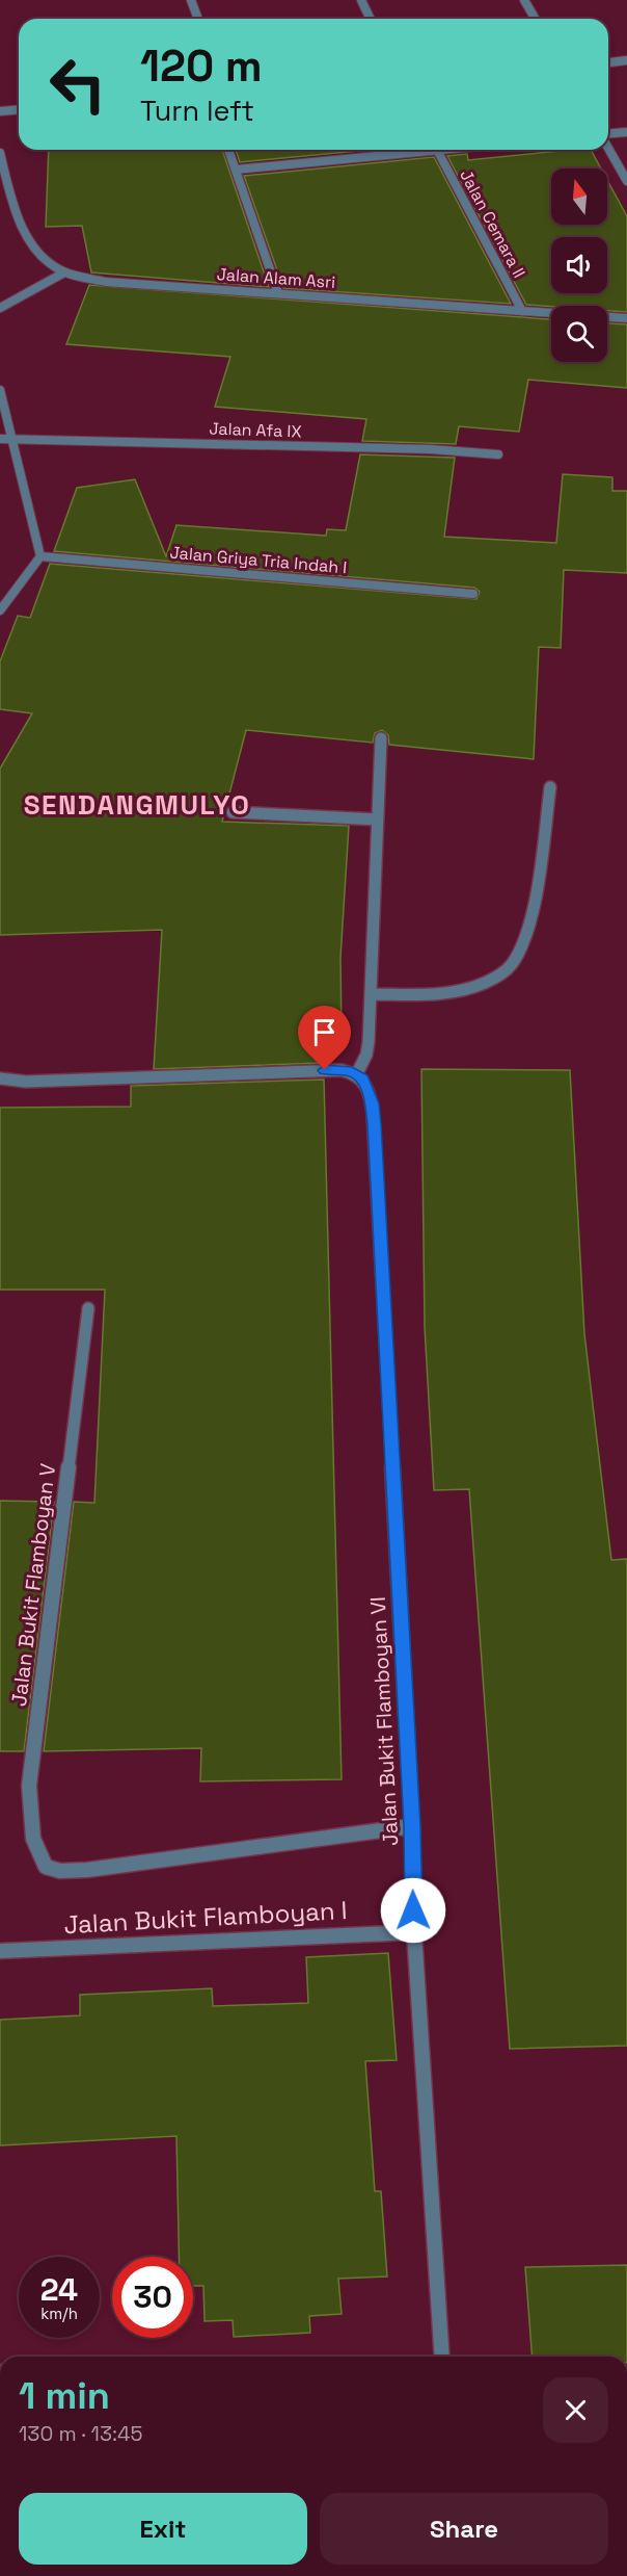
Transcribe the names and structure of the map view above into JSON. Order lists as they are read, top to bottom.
{
  "streets": {
    "street": [
      "Jalan Cemara II",
      "Jalan Alam Asri",
      "Jalan Afa IX",
      "Jalan Griya Tria Indah I",
      "Jalan Bukit Flamboyan V",
      "Jalan Bukit Flamboyan VI",
      "Jalan Bukit Flamboyan I"
    ]
  },
  "crossings": [
    ["Jalan Cemara II", "Jalan Alam Asri"],
    ["Jalan Bukit Flamboyan V", "Jalan Bukit Flamboyan VI"],
    ["Jalan Bukit Flamboyan VI", "Jalan Bukit Flamboyan I"]
  ],
  "districts": ["SENDANGMULYO"],
  "north": "top",
  "page": {
    "turn": ["120 m", "Turn left"],
    "speed": "24 km/h",
    "limit": "30",
    "heading": ["1 min", "130 m · 13:45"],
    "buttons": ["Exit", "Share"]
  }
}
